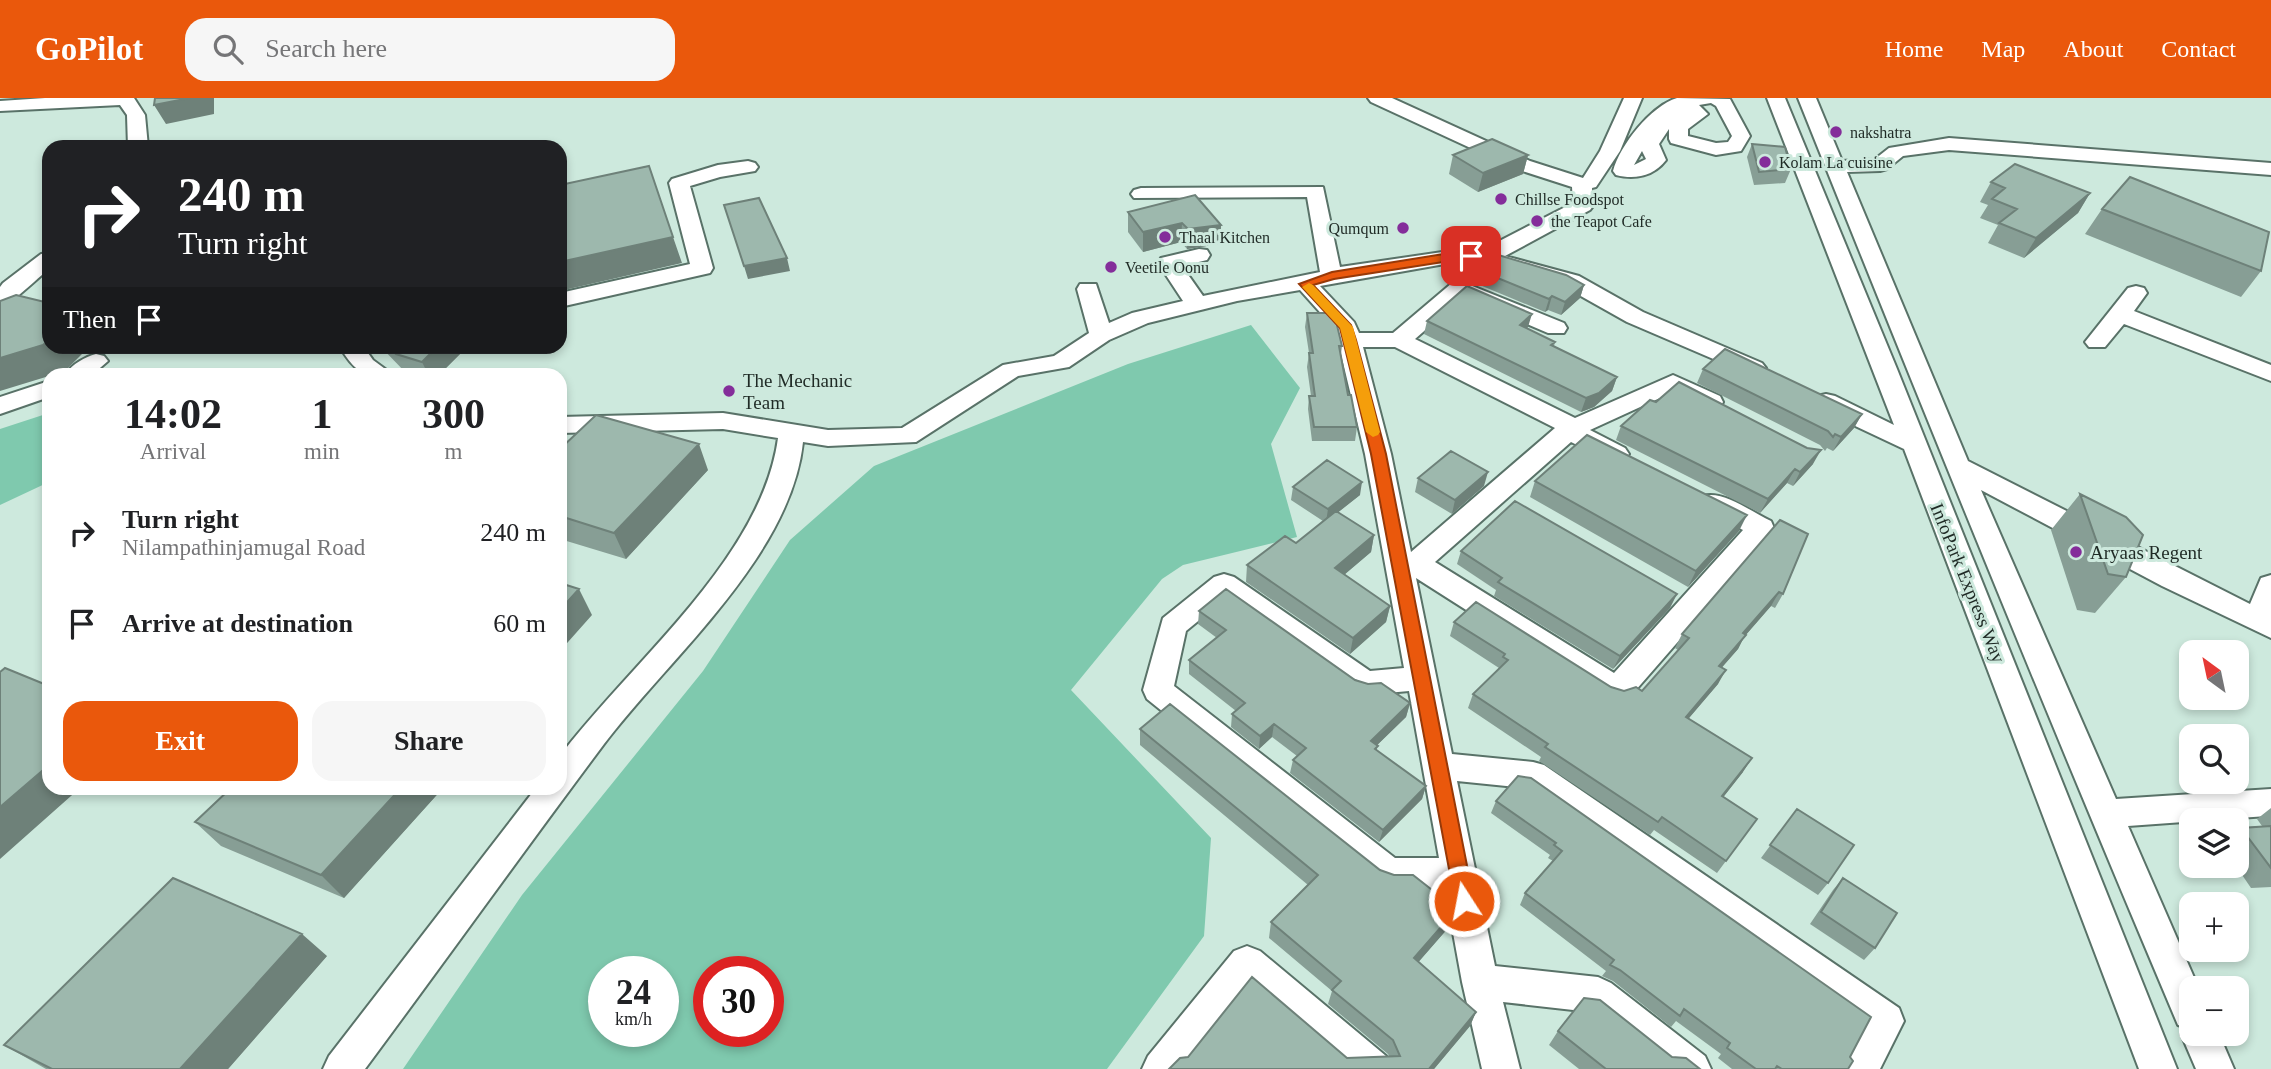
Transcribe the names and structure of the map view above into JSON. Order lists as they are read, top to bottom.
{
  "streets": {
    "street": ["InfoPark Express Way"]
  },
  "places": [
    "nakshatra",
    "Kolam La cuisine",
    "Chillse Foodspot",
    "the Teapot Cafe",
    "Qumqum",
    "Thaal Kitchen",
    "Veetile Oonu",
    "The Mechanic Team",
    "Aryaas Regent"
  ],
  "north": "top left",
  "page": {
    "header": "GoPilot",
    "search": "Search here",
    "nav": [
      "Home",
      "Map",
      "About",
      "Contact"
    ],
    "turn": ["240 m", "Turn right"],
    "then": "Then",
    "eta": [
      "14:02",
      "Arrival",
      "1",
      "min",
      "300",
      "m"
    ],
    "list": [
      {
        "name": "Turn right",
        "note": "Nilampathinjamugal Road",
        "value": "240 m"
      },
      {
        "name": "Arrive at destination",
        "value": "60 m"
      }
    ],
    "map_buttons": ["+", "−"],
    "buttons": ["Exit", "Share"],
    "speed": "24 km/h",
    "limit": "30"
  }
}
